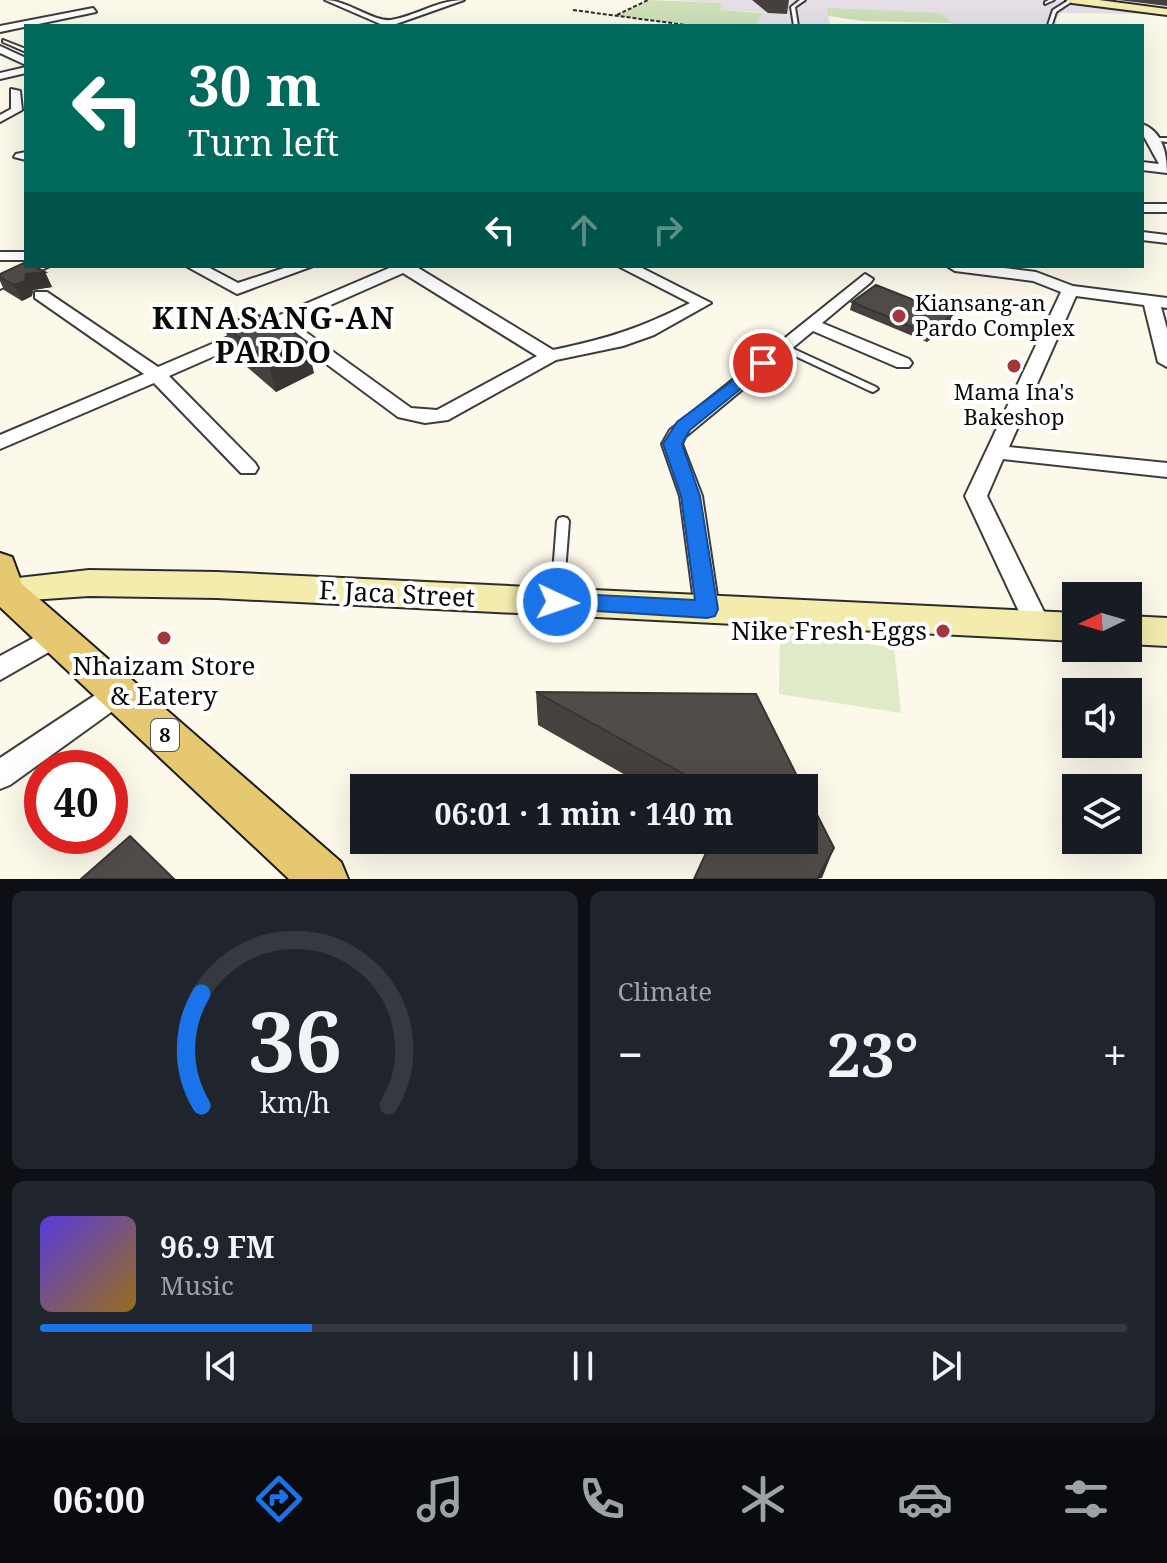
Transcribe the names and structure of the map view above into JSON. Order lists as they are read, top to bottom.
{
  "streets": {
    "main road": ["8"],
    "street": ["F. Jaca Street"]
  },
  "crossings": [
    ["F. Jaca Street", "8"]
  ],
  "districts": ["KINASANG-AN PARDO"],
  "places": [
    "Kiansang-an Pardo Complex",
    "Mama Ina's Bakeshop",
    "Nike Fresh Eggs",
    "Nhaizam Store & Eatery"
  ],
  "north": "left",
  "page": {
    "turn": ["30 m", "Turn left"],
    "limit": "40",
    "trip": "06:01 · 1 min · 140 m",
    "tile": "Climate",
    "heat": ["−", "23°", "+"],
    "song": ["96.9 FM", "Music"],
    "tabs": "06:00",
    "gauge": ["36", "km/h"]
  }
}
